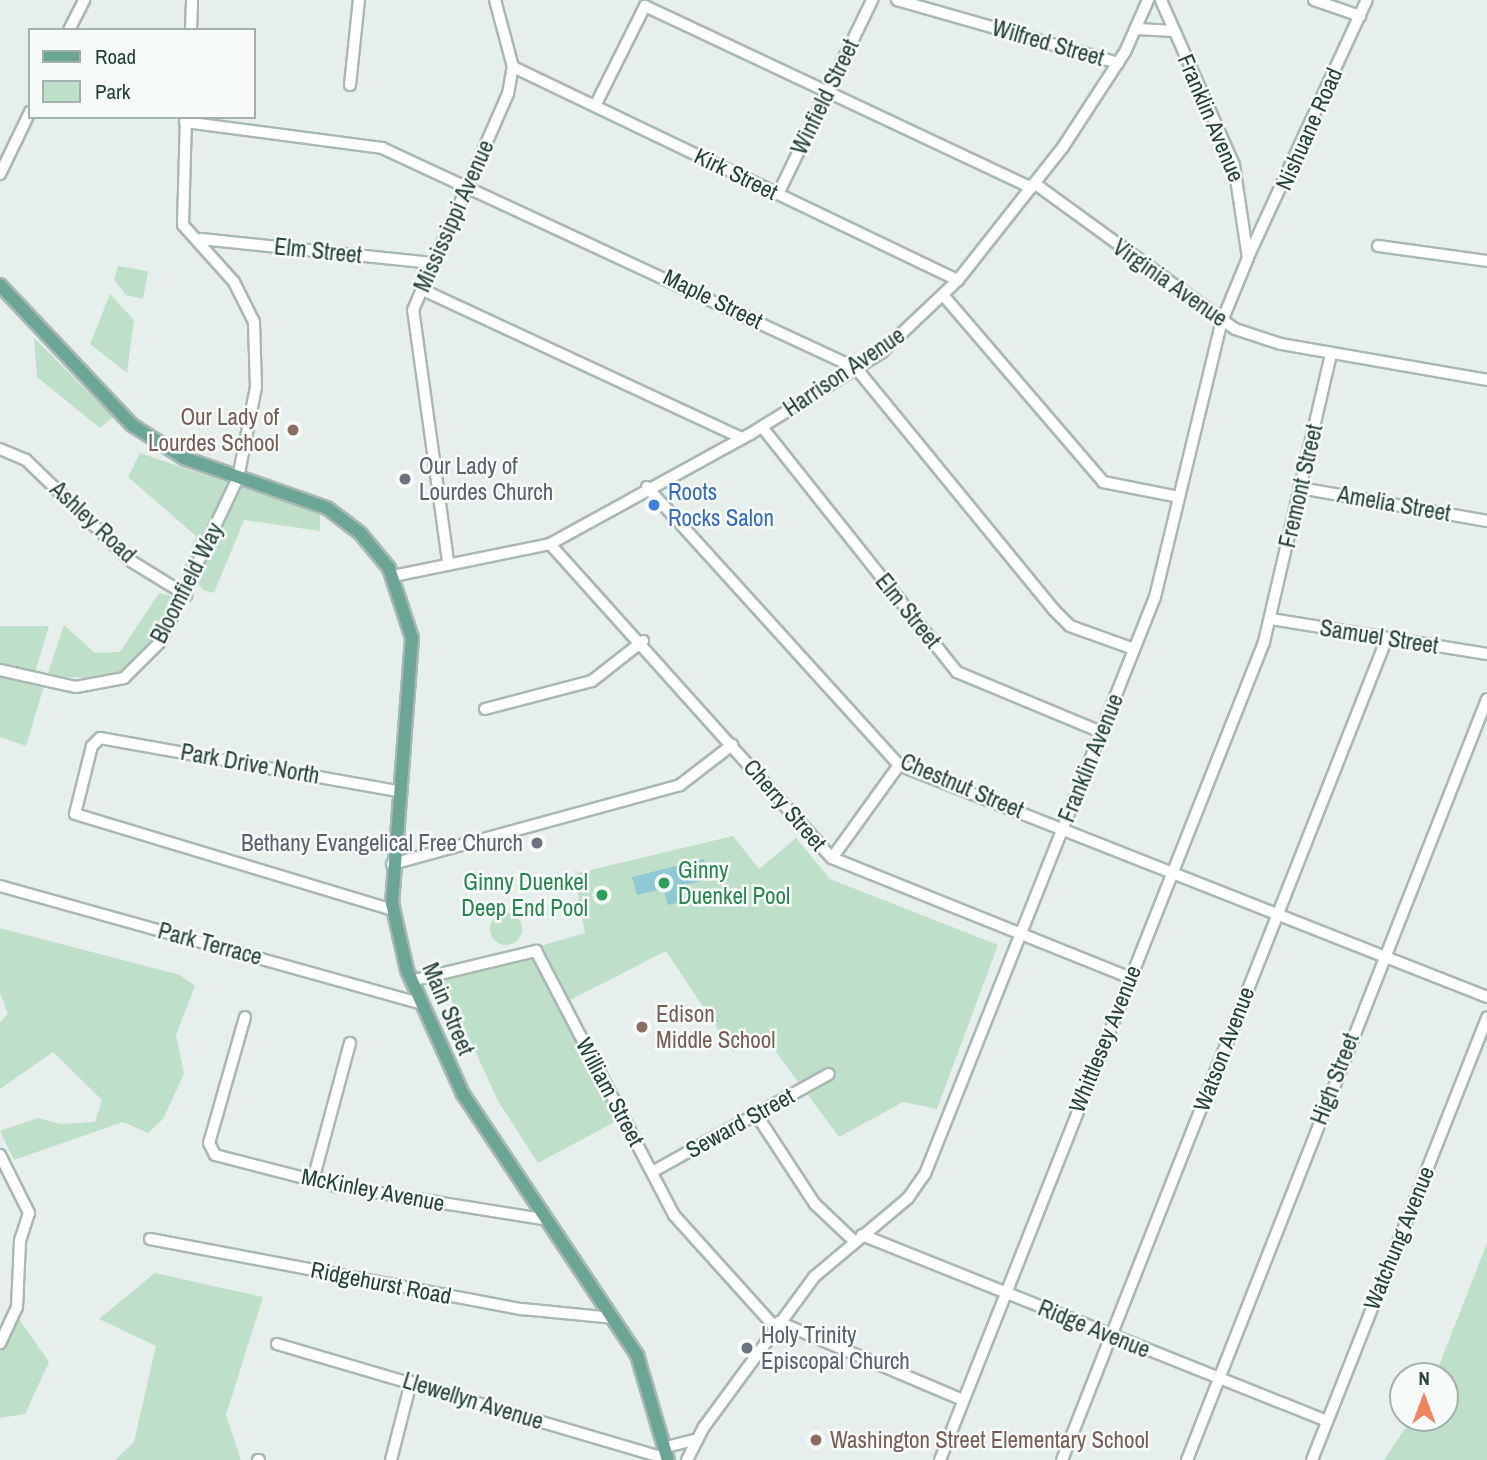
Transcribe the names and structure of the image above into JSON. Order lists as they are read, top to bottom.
{
  "streets": {
    "main road": ["Main Street"],
    "street": [
      "Wilfred Street",
      "Winfield Street",
      "Franklin Avenue",
      "Nishuane Road",
      "Kirk Street",
      "Mississippi Avenue",
      "Elm Street",
      "Virginia Avenue",
      "Maple Street",
      "Harrison Avenue",
      "Fremont Street",
      "Amelia Street",
      "Ashley Road",
      "Bloomfield Way",
      "Samuel Street",
      "Park Drive North",
      "Chestnut Street",
      "Cherry Street",
      "Park Terrace",
      "Whittlesey Avenue",
      "Watson Avenue",
      "High Street",
      "William Street",
      "Seward Street",
      "McKinley Avenue",
      "Watchung Avenue",
      "Ridgehurst Road",
      "Ridge Avenue",
      "Llewellyn Avenue"
    ]
  },
  "crossings": [
    ["Wilfred Street", "Harrison Avenue"],
    ["Winfield Street", "Kirk Street"],
    ["Winfield Street", "Virginia Avenue"],
    ["Franklin Avenue", "Nishuane Road"],
    ["Franklin Avenue", "Elm Street"],
    ["Franklin Avenue", "Virginia Avenue"],
    ["Franklin Avenue", "Maple Street"],
    ["Franklin Avenue", "Chestnut Street"],
    ["Franklin Avenue", "Cherry Street"],
    ["Franklin Avenue", "William Street"],
    ["Franklin Avenue", "Ridge Avenue"],
    ["Kirk Street", "Mississippi Avenue"],
    ["Kirk Street", "Virginia Avenue"],
    ["Kirk Street", "Harrison Avenue"],
    ["Mississippi Avenue", "Elm Street"],
    ["Mississippi Avenue", "Maple Street"],
    ["Mississippi Avenue", "Harrison Avenue"],
    ["Elm Street", "Harrison Avenue"],
    ["Elm Street", "Bloomfield Way"],
    ["Virginia Avenue", "Harrison Avenue"],
    ["Virginia Avenue", "Fremont Street"],
    ["Maple Street", "Harrison Avenue"],
    ["Maple Street", "Bloomfield Way"],
    ["Harrison Avenue", "Chestnut Street"],
    ["Harrison Avenue", "Cherry Street"],
    ["Fremont Street", "Amelia Street"],
    ["Fremont Street", "Samuel Street"],
    ["Fremont Street", "Whittlesey Avenue"],
    ["Ashley Road", "Bloomfield Way"],
    ["Samuel Street", "Whittlesey Avenue"],
    ["Samuel Street", "Watson Avenue"],
    ["Park Drive North", "Main Street"],
    ["Chestnut Street", "Whittlesey Avenue"],
    ["Chestnut Street", "Watson Avenue"],
    ["Chestnut Street", "High Street"],
    ["Cherry Street", "Whittlesey Avenue"],
    ["Park Terrace", "Main Street"],
    ["Main Street", "William Street"],
    ["Main Street", "McKinley Avenue"],
    ["Main Street", "Ridgehurst Road"],
    ["Main Street", "Llewellyn Avenue"],
    ["Whittlesey Avenue", "William Street"],
    ["Whittlesey Avenue", "Ridge Avenue"],
    ["Watson Avenue", "Ridge Avenue"],
    ["High Street", "Ridge Avenue"],
    ["William Street", "Seward Street"],
    ["Seward Street", "Ridge Avenue"],
    ["Watchung Avenue", "Ridge Avenue"]
  ],
  "places": [
    "Our Lady of Lourdes School",
    "Our Lady of Lourdes Church",
    "Roots Rocks Salon",
    "Bethany Evangelical Free Church",
    "Ginny Duenkel Pool",
    "Ginny Duenkel Deep End Pool",
    "Edison Middle School",
    "Holy Trinity Episcopal Church",
    "Washington Street Elementary School"
  ],
  "legend": ["Road", "Park"],
  "north": "top"
}
